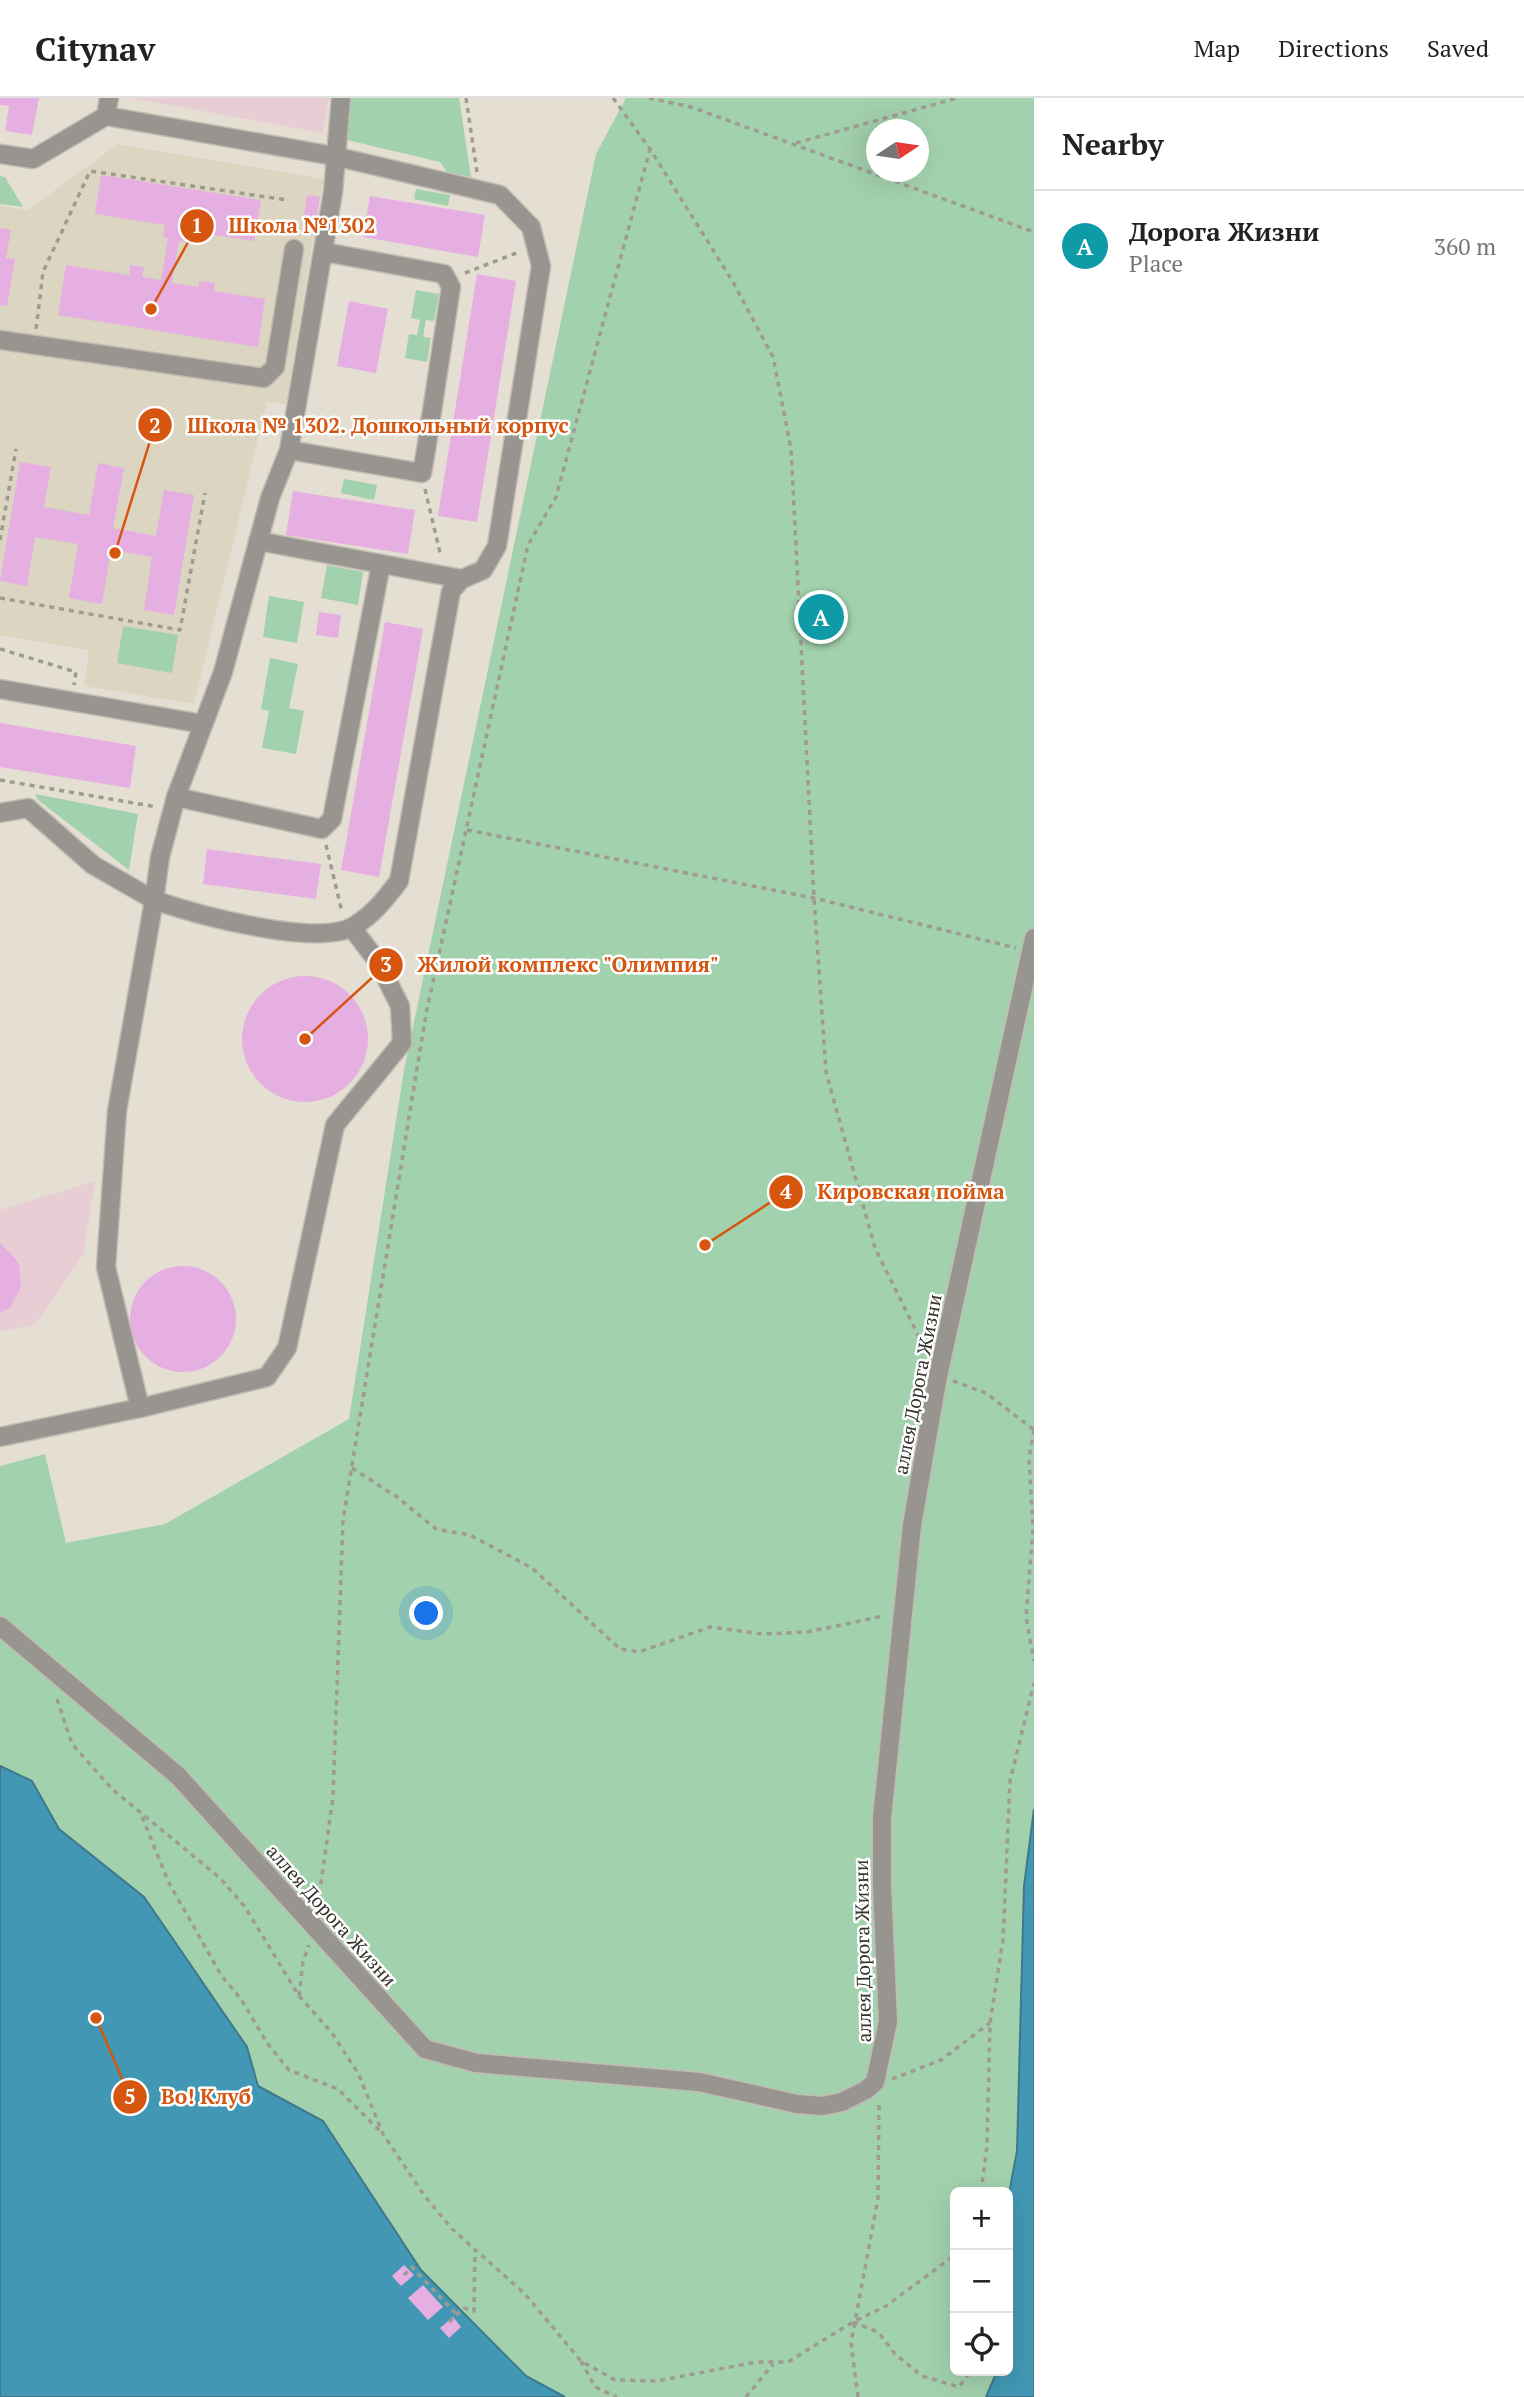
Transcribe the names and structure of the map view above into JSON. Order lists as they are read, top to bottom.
{
  "streets": {
    "street": ["аллея Дорога Жизни"]
  },
  "places": [
    "Школа №1302",
    "Школа № 1302. Дошкольный корпус",
    "Жилой комплекс \"Олимпия\"",
    "Кировская пойма",
    "Во! Клуб"
  ],
  "north": "right",
  "page": {
    "header": "Citynav",
    "nav": ["Map", "Directions", "Saved"],
    "heading": "Nearby",
    "list": [
      {
        "mark": "A",
        "name": "Дорога Жизни",
        "note": "Place",
        "value": "360 m"
      }
    ],
    "pins": "A",
    "map_buttons": ["+", "−"]
  }
}
